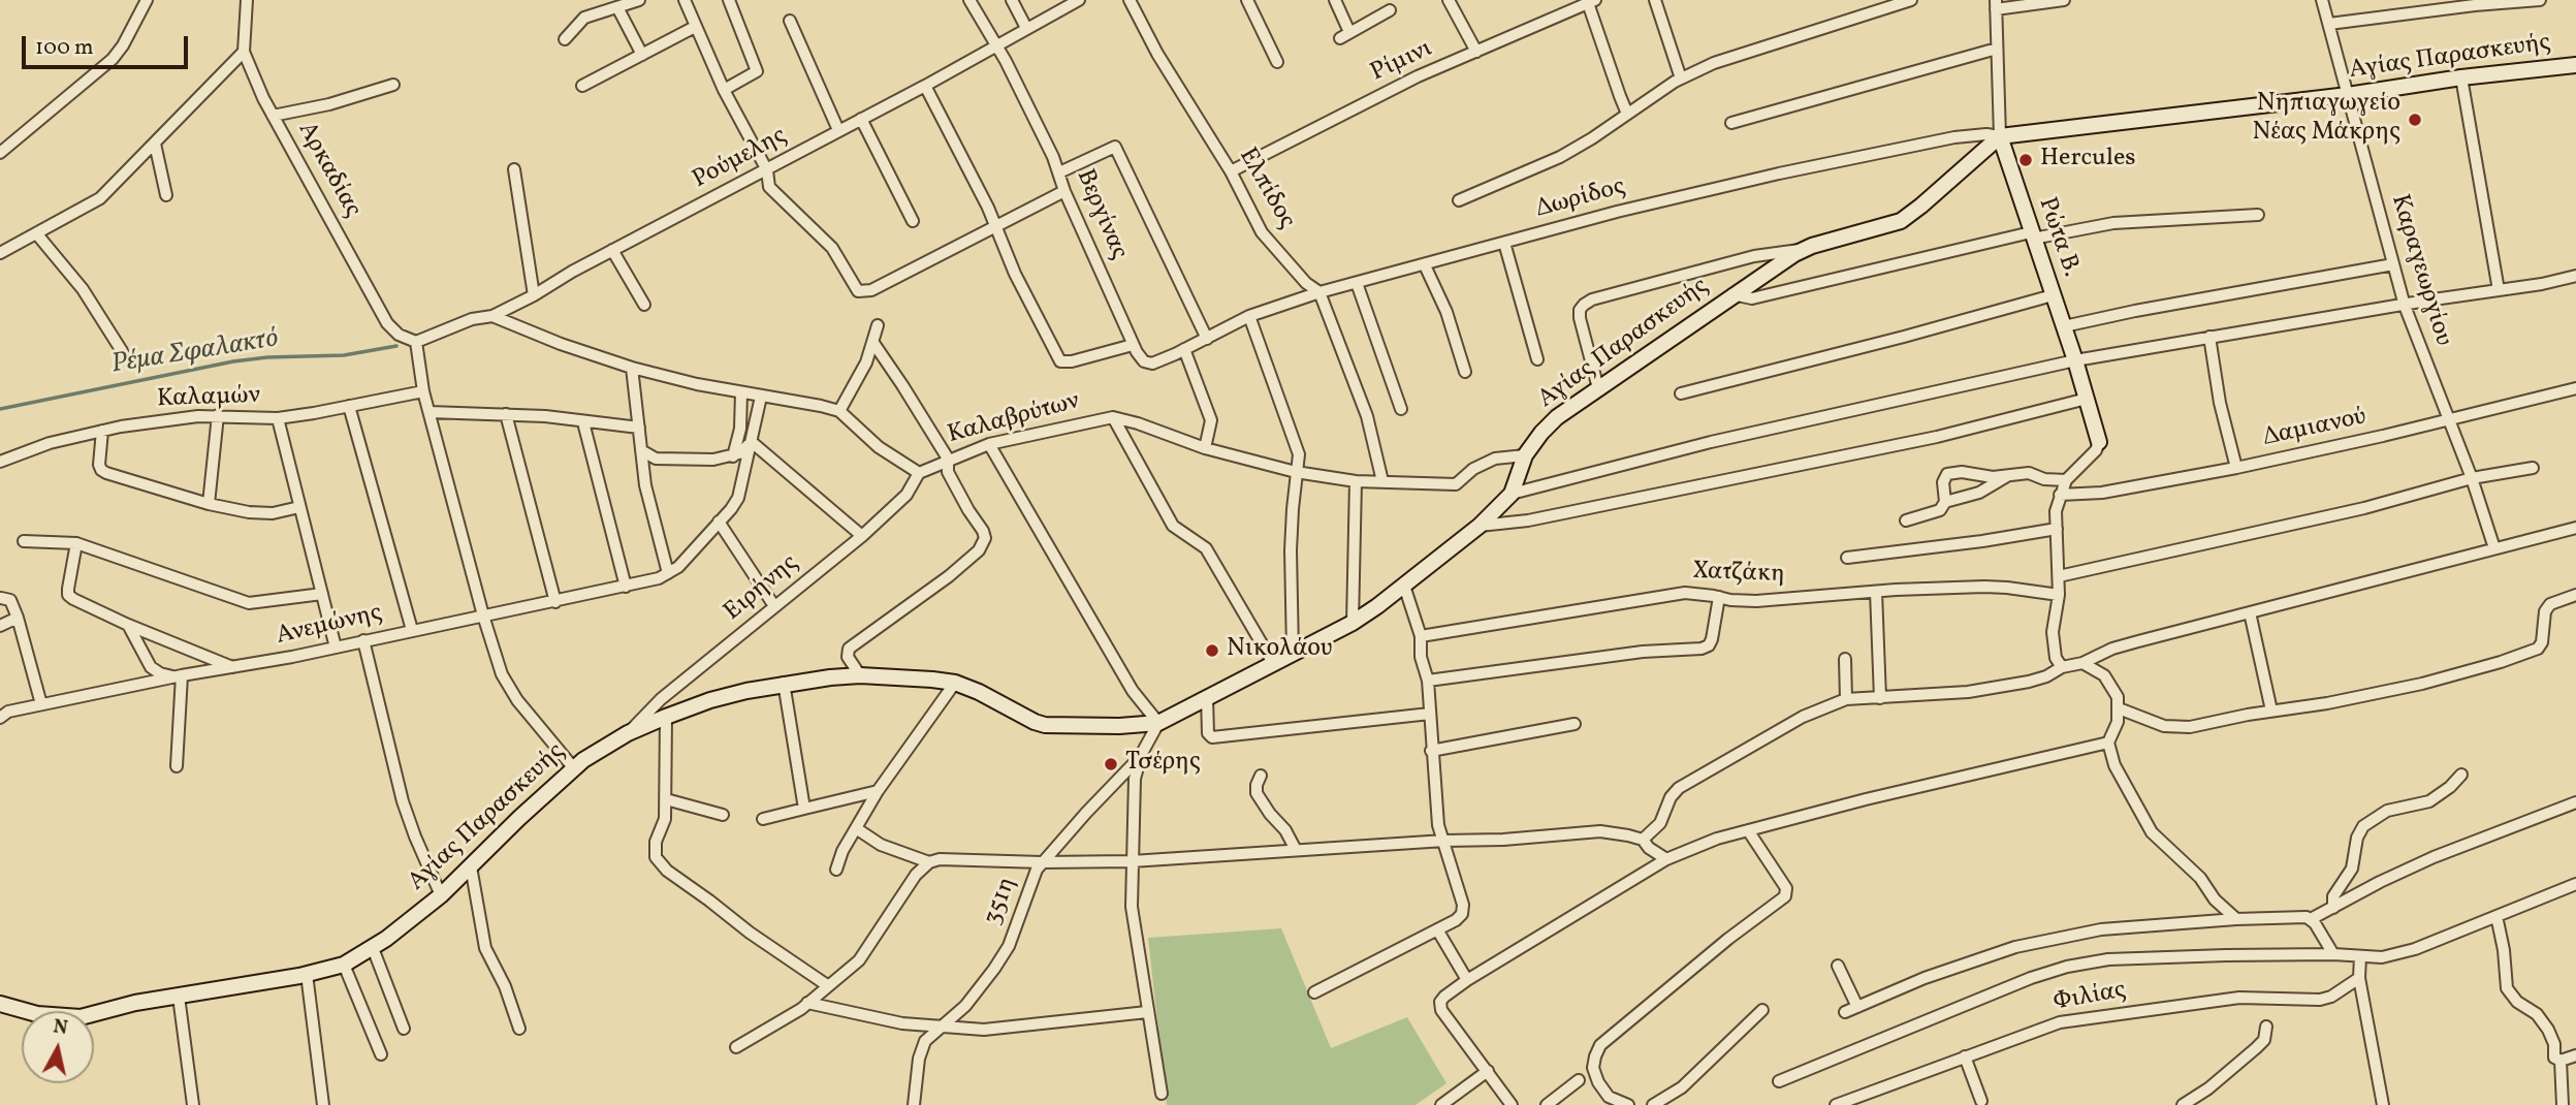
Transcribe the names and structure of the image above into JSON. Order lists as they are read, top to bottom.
{
  "streets": {
    "street": [
      "Αγίας Παρασκευής",
      "Ρίμινι",
      "Ρούμελης",
      "Αρκαδίας",
      "Ελπίδος",
      "Δωρίδος",
      "Βεργίνας",
      "Ρώτα Β.",
      "Καραγεωργίου",
      "Καλαμών",
      "Καλαβρύτων",
      "Δαμιανού",
      "Χατζάκη",
      "Ειρήνης",
      "Ανεμώνης",
      "351η",
      "Φιλίας"
    ]
  },
  "crossings": [
    ["Αγίας Παρασκευής", "Δωρίδος"],
    ["Αγίας Παρασκευής", "Ρώτα Β."],
    ["Αγίας Παρασκευής", "Καραγεωργίου"],
    ["Αγίας Παρασκευής", "Καλαβρύτων"],
    ["Αγίας Παρασκευής", "Ειρήνης"],
    ["Αγίας Παρασκευής", "351η"],
    ["Ρίμινι", "Ελπίδος"],
    ["Ρούμελης", "Αρκαδίας"],
    ["Ρούμελης", "Βεργίνας"],
    ["Ελπίδος", "Δωρίδος"],
    ["Ελπίδος", "Καλαβρύτων"],
    ["Δωρίδος", "Ρώτα Β."],
    ["Καραγεωργίου", "Δαμιανού"],
    ["Καλαβρύτων", "Ειρήνης"]
  ],
  "water": ["Ρέμα Σφαλακτό"],
  "places": [
    "Νηπιαγωγείο Νέας Μάκρης",
    "Hercules",
    "Νικολάου",
    "Τσέρης"
  ],
  "scale_bar": "100 m",
  "north": "top"
}
